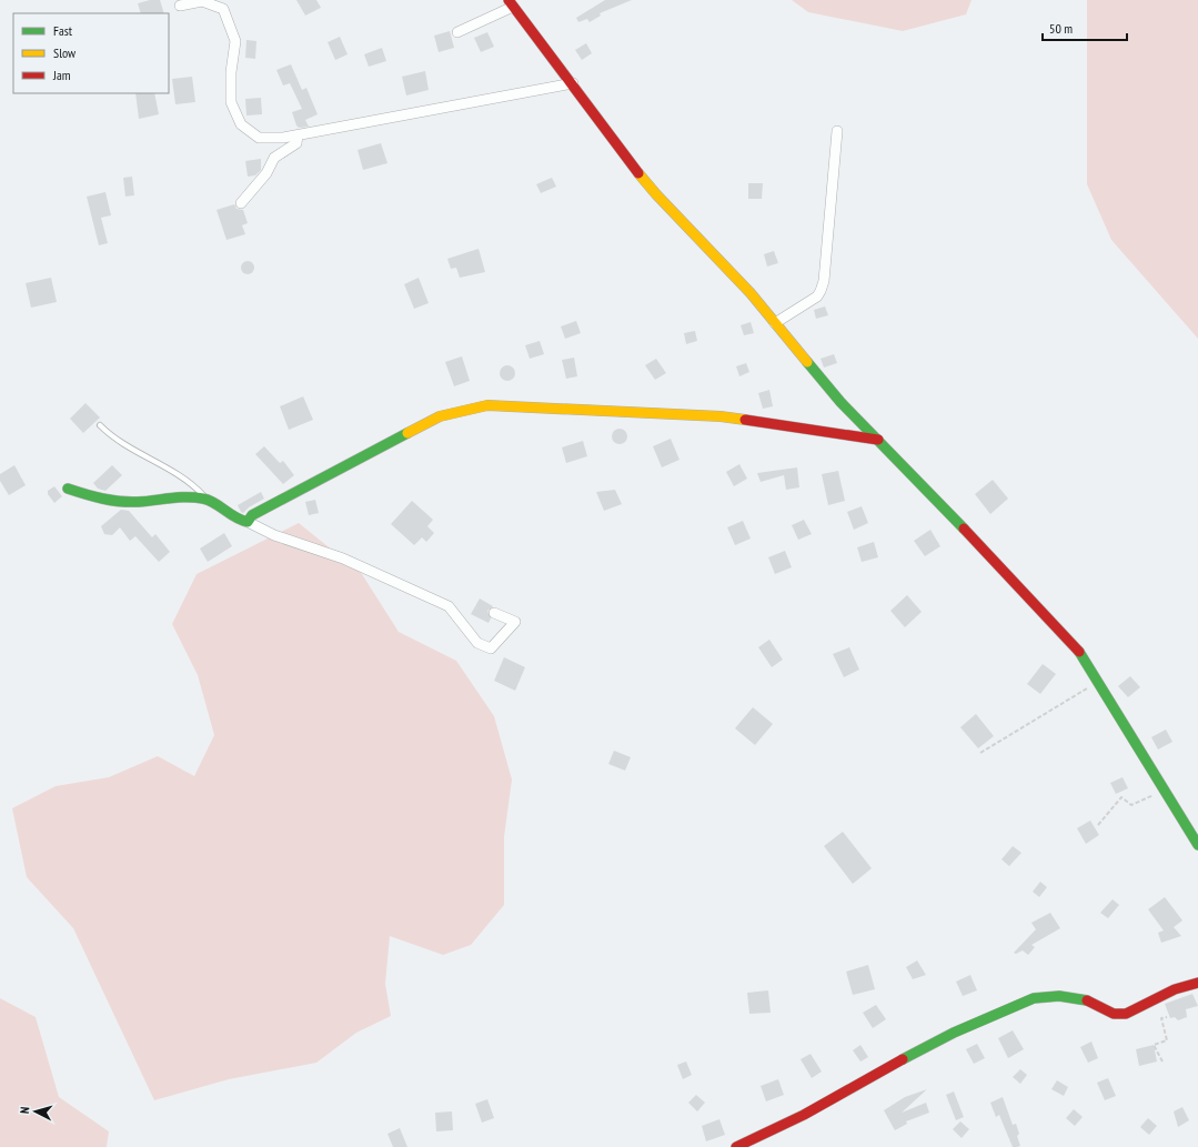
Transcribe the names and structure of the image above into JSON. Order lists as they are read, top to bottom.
{
  "legend": ["Fast", "Slow", "Jam"],
  "scale_bar": "50 m",
  "north": "left"
}
